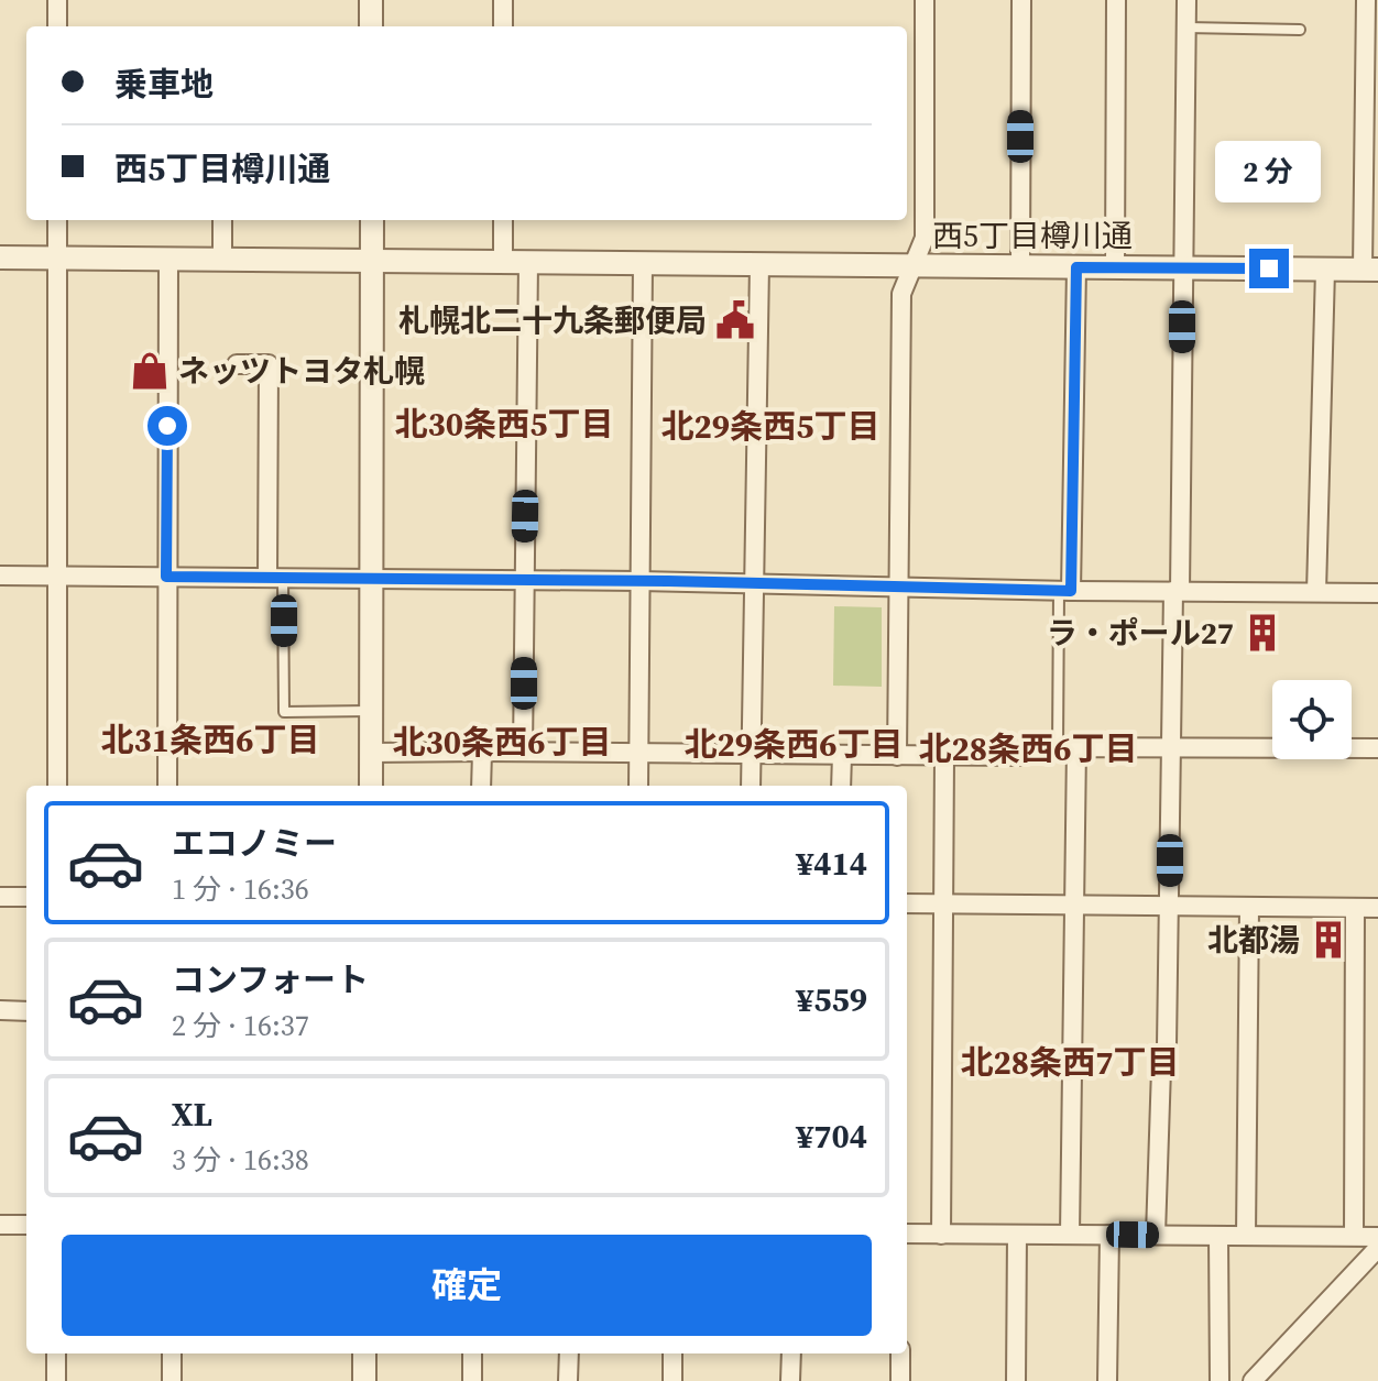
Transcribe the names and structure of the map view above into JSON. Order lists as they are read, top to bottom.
{
  "streets": {
    "street": ["西5丁目樽川通"]
  },
  "districts": [
    "北30条西5丁目",
    "北29条西5丁目",
    "北31条西6丁目",
    "北30条西6丁目",
    "北29条西6丁目",
    "北28条西6丁目",
    "北28条西7丁目"
  ],
  "places": {
    "public building": ["札幌北二十九条郵便局"],
    "shop": ["ネッツトヨタ札幌"],
    "building": ["ラ・ポール27", "北都湯"]
  },
  "page": {
    "banner": ["乗車地", "西5丁目樽川通"],
    "bubble": "2 分",
    "list": [
      {
        "name": "エコノミー",
        "note": "1 分 · 16:36",
        "value": "¥414"
      },
      {
        "name": "コンフォート",
        "note": "2 分 · 16:37",
        "value": "¥559"
      },
      {
        "name": "XL",
        "note": "3 分 · 16:38",
        "value": "¥704"
      }
    ],
    "buttons": "確定"
  }
}
